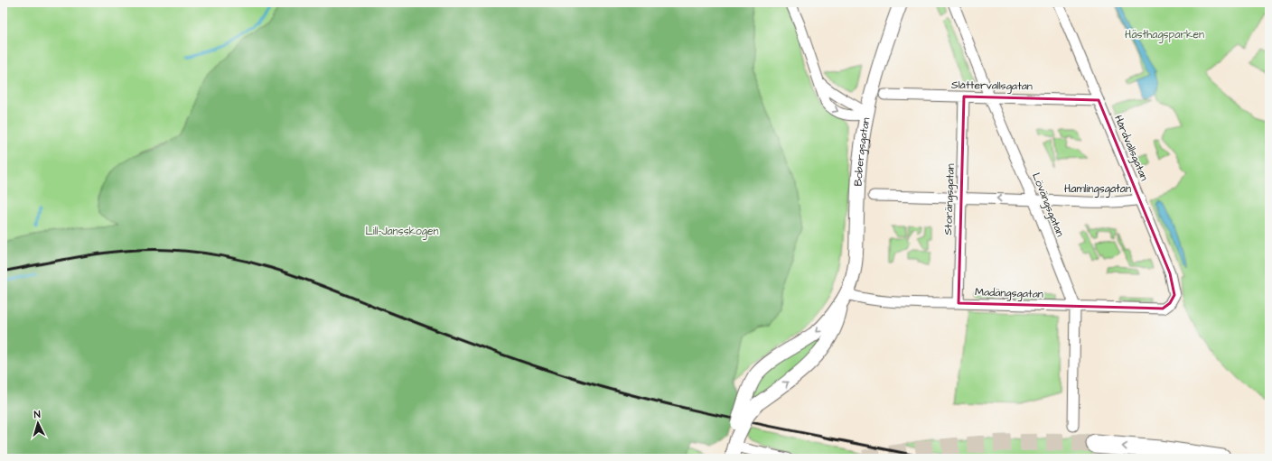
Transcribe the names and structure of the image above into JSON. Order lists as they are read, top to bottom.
{
  "streets": {
    "street": [
      "Slåttervallsgatan",
      "Hårdvallsgatan",
      "Bobergsgatan",
      "Hamlingsgatan",
      "Storängsgatan",
      "Lövängsgatan",
      "Madängsgatan"
    ]
  },
  "crossings": [
    ["Slåttervallsgatan", "Hårdvallsgatan"],
    ["Slåttervallsgatan", "Storängsgatan"],
    ["Slåttervallsgatan", "Lövängsgatan"],
    ["Hårdvallsgatan", "Hamlingsgatan"],
    ["Hårdvallsgatan", "Madängsgatan"],
    ["Bobergsgatan", "Madängsgatan"],
    ["Hamlingsgatan", "Storängsgatan"],
    ["Hamlingsgatan", "Lövängsgatan"],
    ["Storängsgatan", "Madängsgatan"],
    ["Lövängsgatan", "Madängsgatan"]
  ],
  "parks": ["Hästhagsparken", "Lill-Jansskogen"],
  "north": "top"
}
